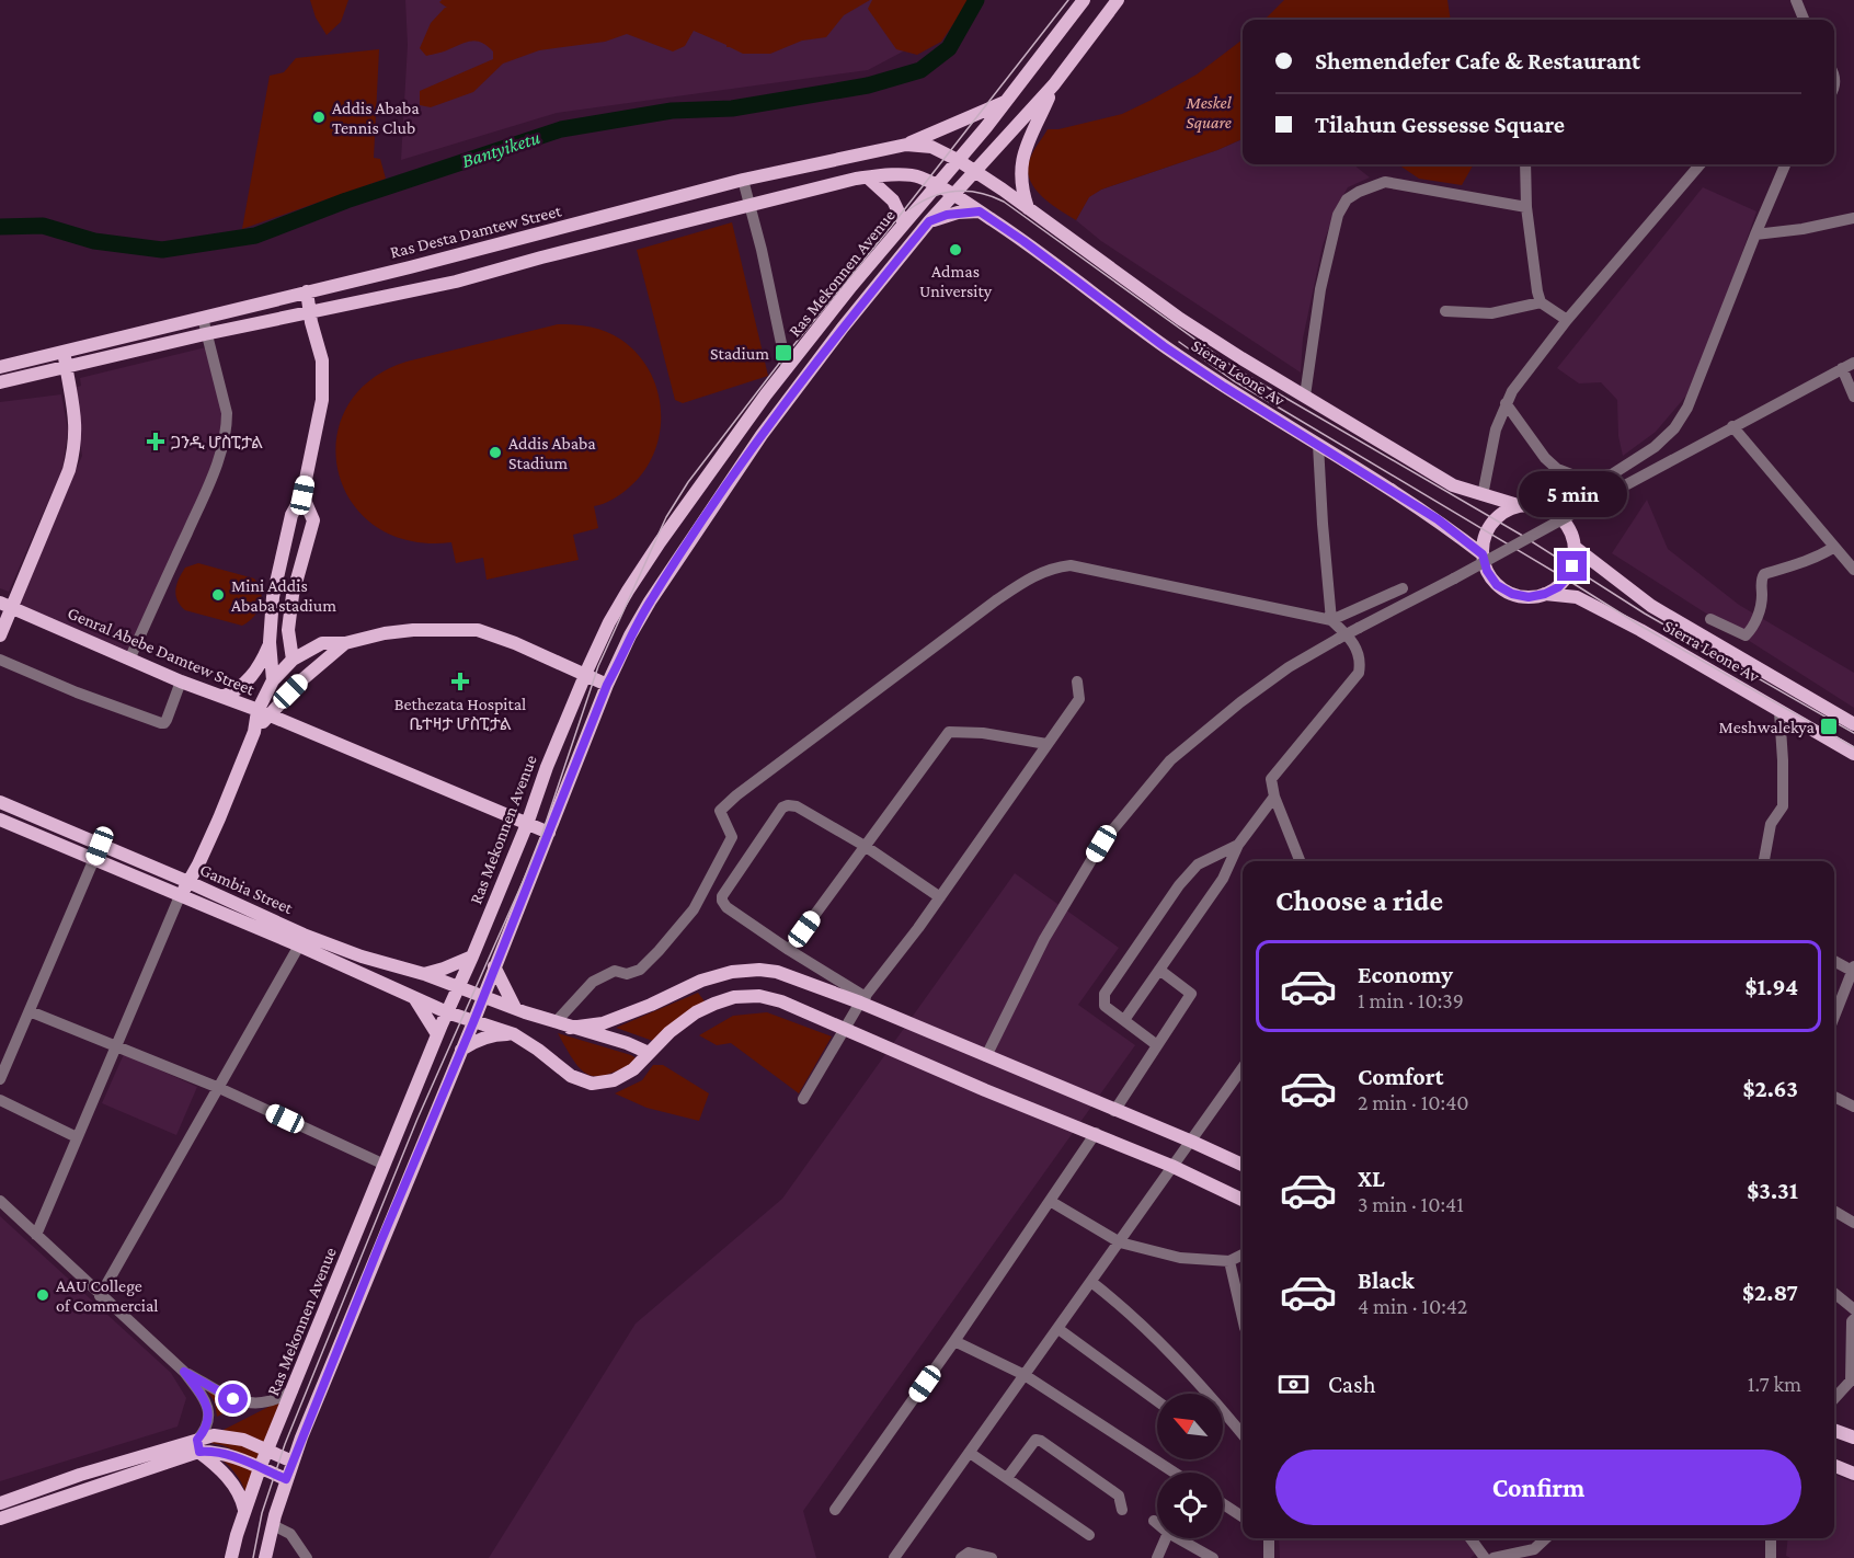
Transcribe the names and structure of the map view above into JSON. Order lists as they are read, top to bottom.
{
  "streets": {
    "main road": [
      "Ras Desta Damtew Street",
      "Ras Mekonnen Avenue",
      "Sierra Leone Av",
      "Genral Abebe Damtew Street",
      "Gambia Street"
    ]
  },
  "crossings": [
    ["Ras Desta Damtew Street", "Ras Mekonnen Avenue"],
    ["Ras Desta Damtew Street", "Sierra Leone Av"],
    ["Ras Mekonnen Avenue", "Sierra Leone Av"],
    ["Ras Mekonnen Avenue", "Genral Abebe Damtew Street"],
    ["Ras Mekonnen Avenue", "Gambia Street"]
  ],
  "water": ["Bantyiketu"],
  "parks": ["Meskel Square"],
  "places": {
    "other": [
      "Addis Ababa Tennis Club",
      "Admas University",
      "Addis Ababa Stadium",
      "Mini Addis Ababa stadium",
      "AAU College of Commercial"
    ],
    "transit": ["Stadium", "Meshwalekya"],
    "health": ["ጋንዲ ሆስፒታል", "Bethezata Hospital ቤተዛታ ሆስፒታል"]
  },
  "north": "top left",
  "page": {
    "banner": ["Shemendefer Cafe & Restaurant", "Tilahun Gessesse Square"],
    "bubble": "5 min",
    "heading": "Choose a ride",
    "list": [
      {
        "name": "Economy",
        "note": "1 min · 10:39",
        "value": "$1.94"
      },
      {
        "name": "Comfort",
        "note": "2 min · 10:40",
        "value": "$2.63"
      },
      {
        "name": "XL",
        "note": "3 min · 10:41",
        "value": "$3.31"
      },
      {
        "name": "Black",
        "note": "4 min · 10:42",
        "value": "$2.87"
      }
    ],
    "pay": ["Cash", "1.7 km"],
    "buttons": "Confirm"
  }
}
